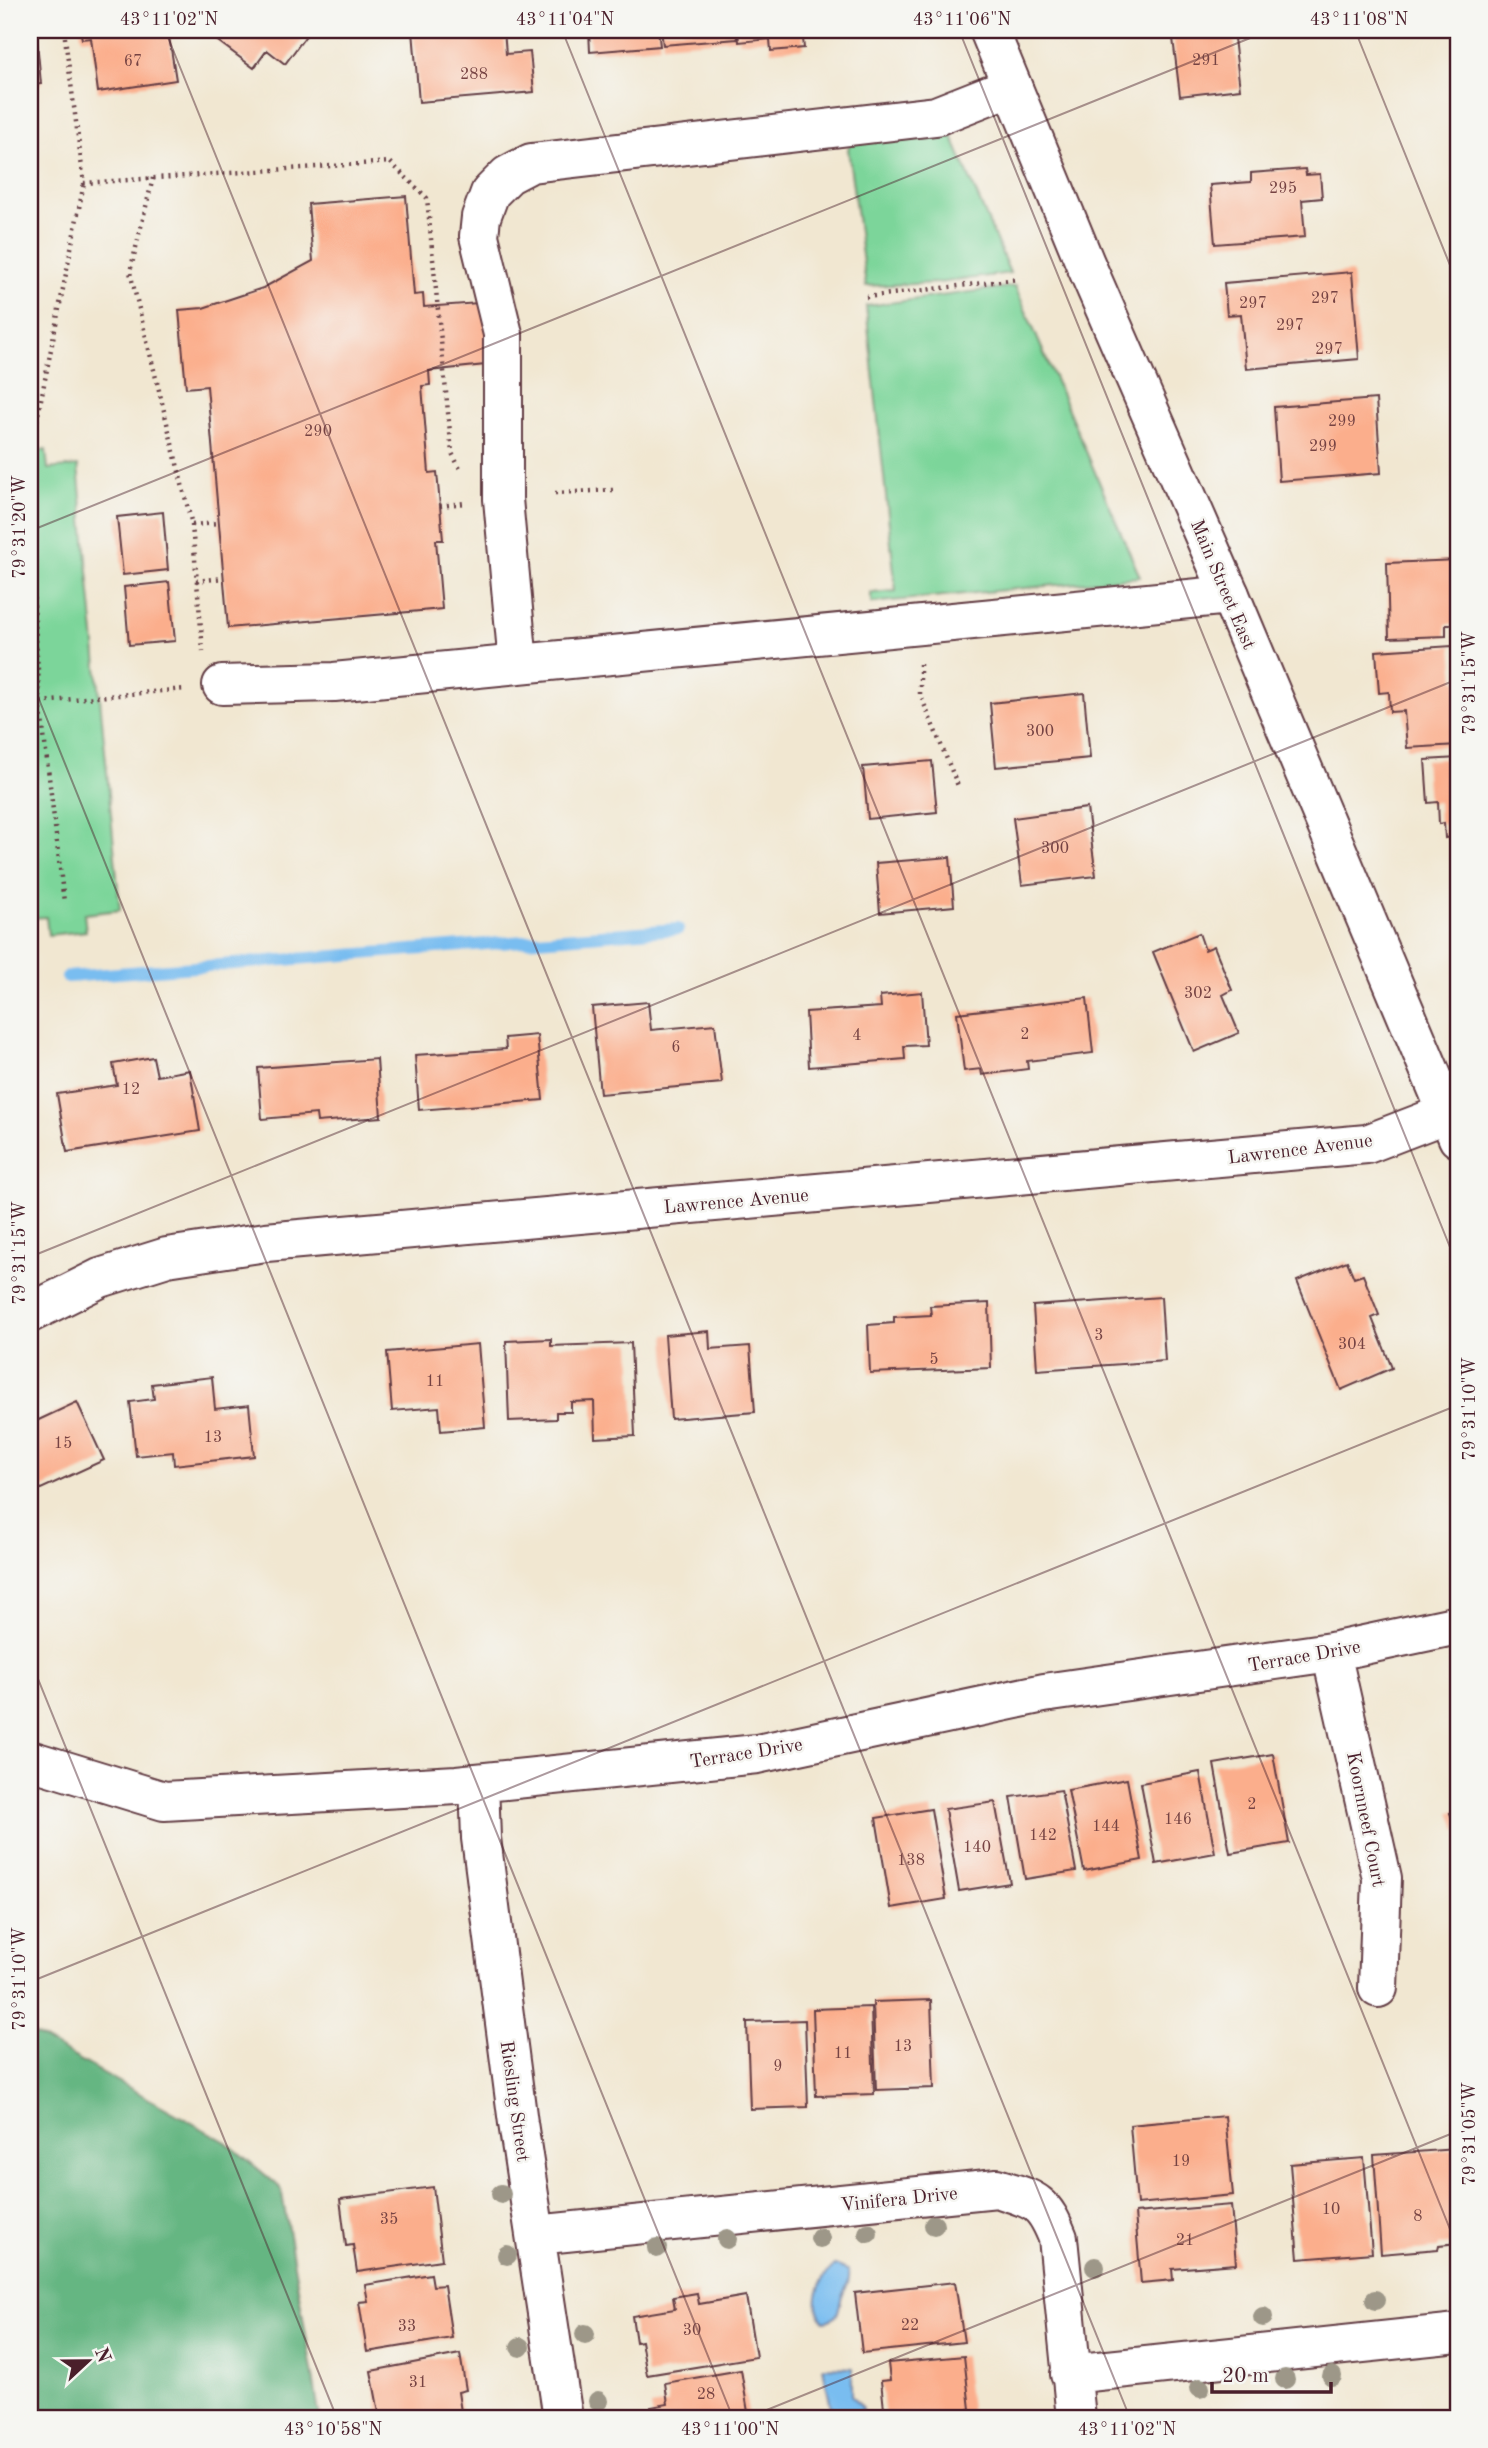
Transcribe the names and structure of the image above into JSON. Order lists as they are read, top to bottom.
{
  "streets": {
    "street": [
      "Main Street East",
      "Lawrence Avenue",
      "Terrace Drive",
      "Koornneef Court",
      "Riesling Street",
      "Vinifera Drive"
    ]
  },
  "crossings": [
    ["Main Street East", "Lawrence Avenue"],
    ["Terrace Drive", "Koornneef Court"],
    ["Terrace Drive", "Riesling Street"],
    ["Riesling Street", "Vinifera Drive"]
  ],
  "house_numbers": [
    "291",
    "67",
    "288",
    "295",
    "297",
    "297",
    "297",
    "297",
    "299",
    "290",
    "299",
    "300",
    "300",
    "302",
    "2",
    "4",
    "6",
    "12",
    "3",
    "304",
    "5",
    "11",
    "13",
    "15",
    "2",
    "146",
    "144",
    "142",
    "140",
    "138",
    "13",
    "11",
    "9",
    "19",
    "10",
    "8",
    "35",
    "21",
    "22",
    "33",
    "30",
    "31",
    "28"
  ],
  "scale_bar": "20 m",
  "north": "right",
  "coordinates": [
    "43°11'02\"N",
    "43°11'04\"N",
    "43°11'06\"N",
    "43°11'08\"N",
    "79°31'20\"W",
    "79°31'15\"W",
    "79°31'10\"W",
    "79°31'05\"W",
    "43°10'58\"N",
    "43°11'00\"N"
  ]
}
